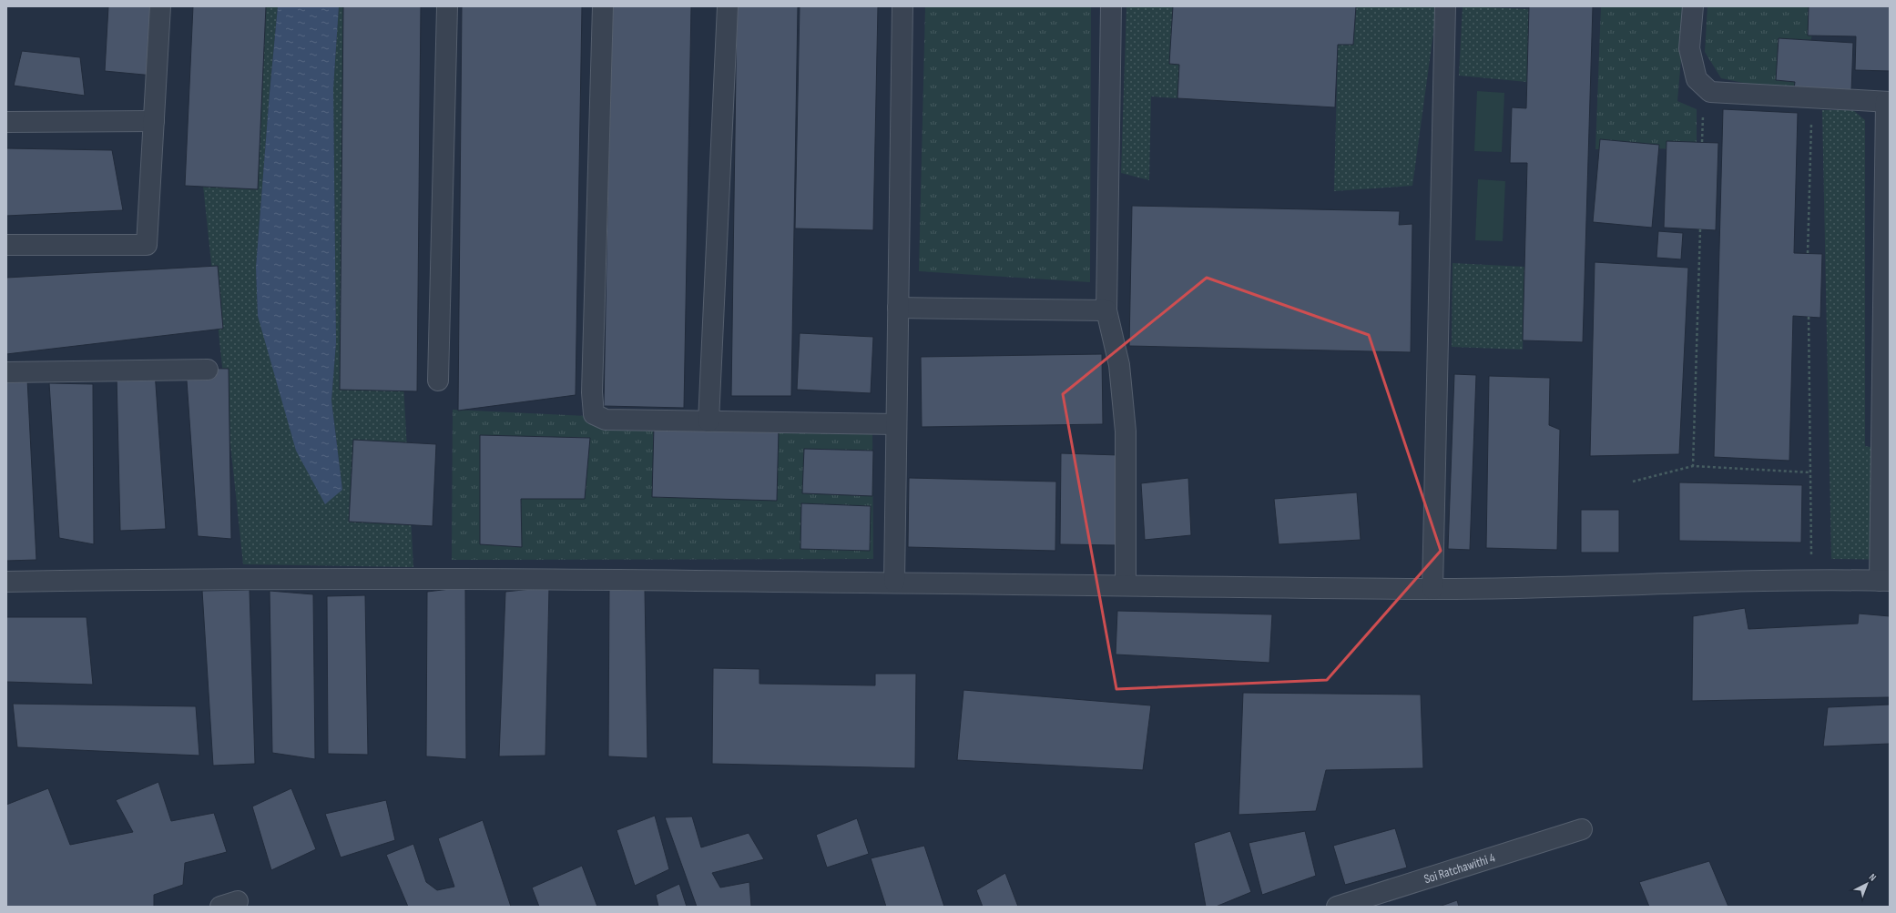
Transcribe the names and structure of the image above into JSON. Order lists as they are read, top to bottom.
{
  "streets": {
    "street": ["Soi Ratchawithi 4"]
  },
  "north": "top right"
}
